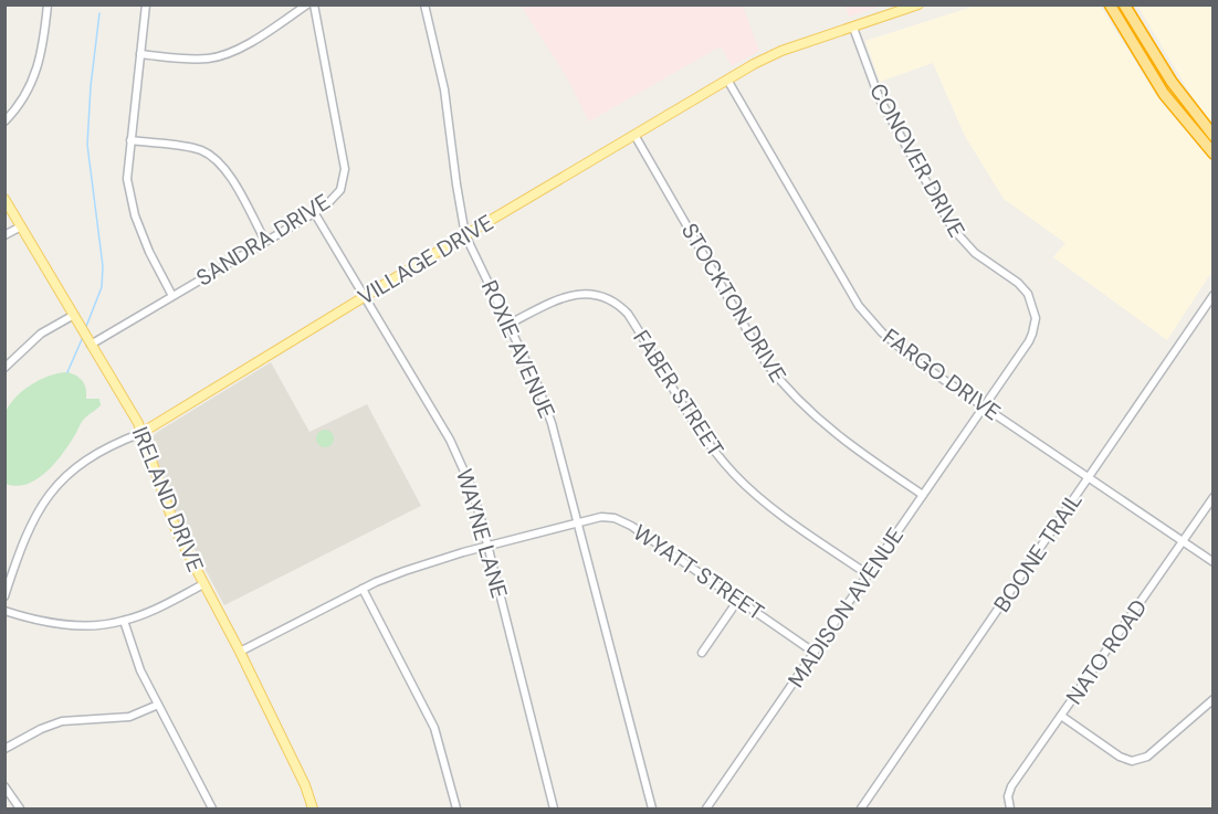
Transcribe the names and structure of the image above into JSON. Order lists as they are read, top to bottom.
{
  "streets": {
    "main road": ["VILLAGE DRIVE", "IRELAND DRIVE"],
    "street": [
      "CONOVER DRIVE",
      "SANDRA DRIVE",
      "STOCKTON DRIVE",
      "ROXIE AVENUE",
      "FARGO DRIVE",
      "FABER STREET",
      "WAYNE LANE",
      "BOONE TRAIL",
      "WYATT STREET",
      "MADISON AVENUE",
      "NATO ROAD"
    ]
  },
  "crossings": [
    ["CONOVER DRIVE", "VILLAGE DRIVE"],
    ["CONOVER DRIVE", "FARGO DRIVE"],
    ["CONOVER DRIVE", "MADISON AVENUE"],
    ["SANDRA DRIVE", "IRELAND DRIVE"],
    ["SANDRA DRIVE", "WAYNE LANE"],
    ["VILLAGE DRIVE", "STOCKTON DRIVE"],
    ["VILLAGE DRIVE", "ROXIE AVENUE"],
    ["VILLAGE DRIVE", "FARGO DRIVE"],
    ["VILLAGE DRIVE", "IRELAND DRIVE"],
    ["VILLAGE DRIVE", "WAYNE LANE"],
    ["STOCKTON DRIVE", "MADISON AVENUE"],
    ["ROXIE AVENUE", "FABER STREET"],
    ["ROXIE AVENUE", "WYATT STREET"],
    ["FARGO DRIVE", "BOONE TRAIL"],
    ["FARGO DRIVE", "MADISON AVENUE"],
    ["FARGO DRIVE", "NATO ROAD"],
    ["FABER STREET", "MADISON AVENUE"],
    ["IRELAND DRIVE", "WYATT STREET"],
    ["WAYNE LANE", "WYATT STREET"],
    ["WYATT STREET", "MADISON AVENUE"]
  ]
}
